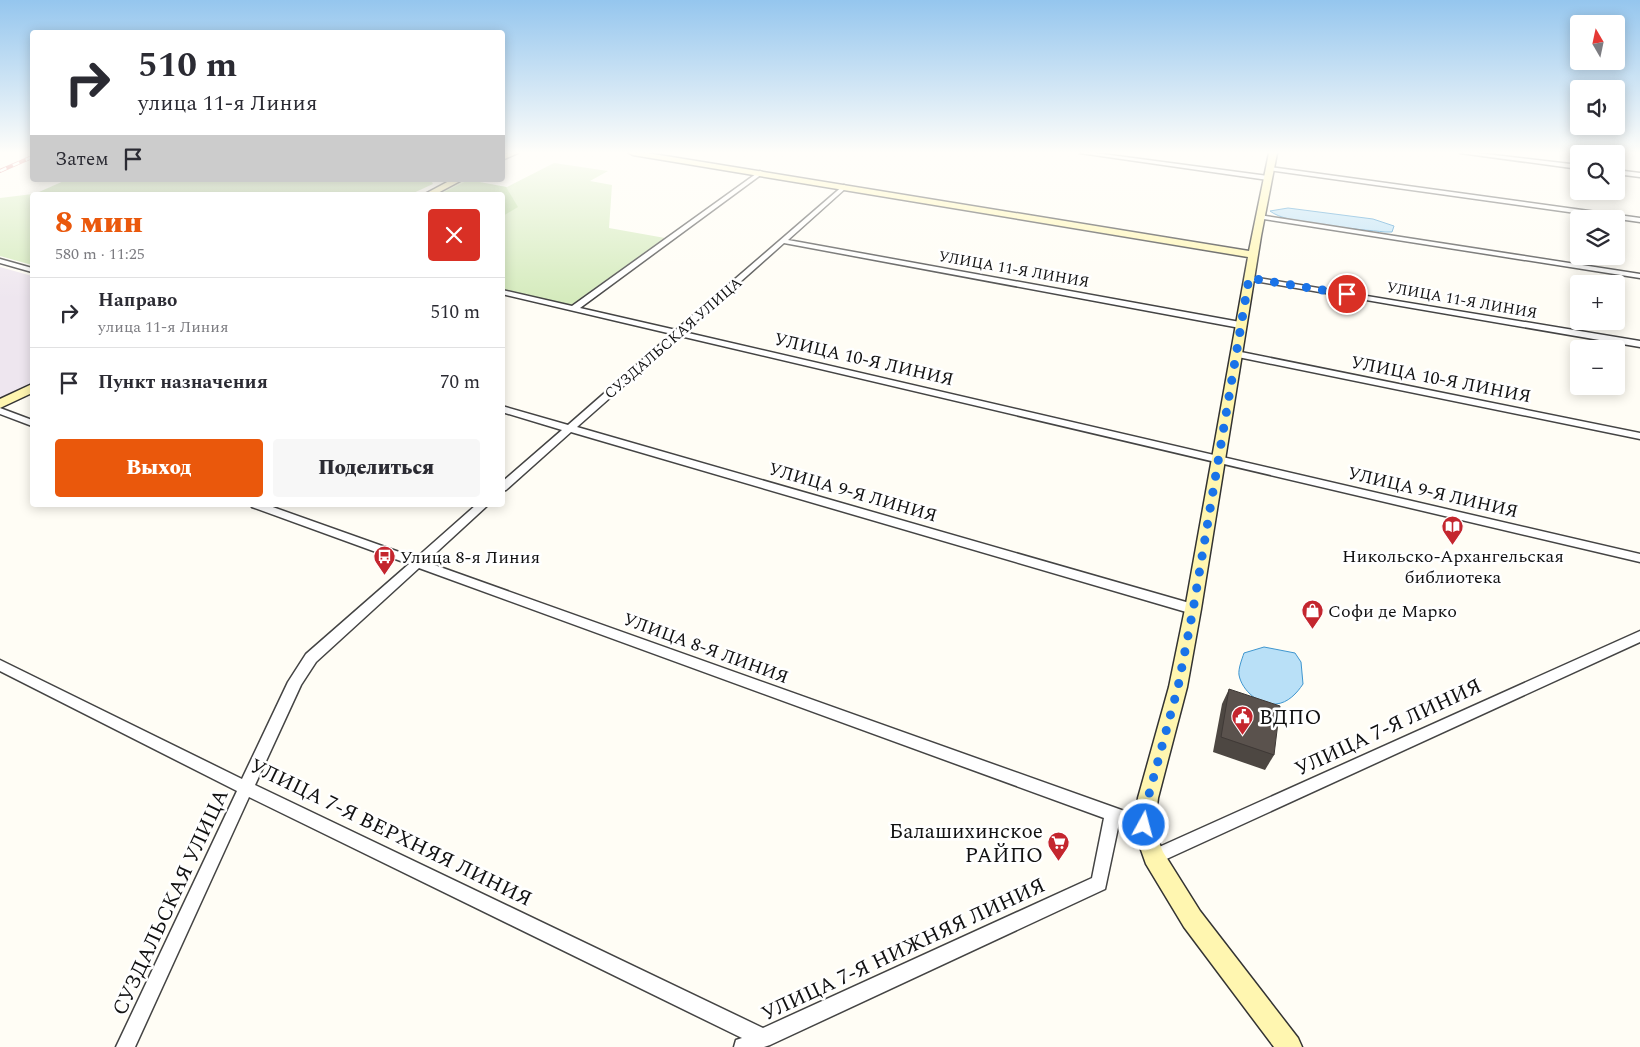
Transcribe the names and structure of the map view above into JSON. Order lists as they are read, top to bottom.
{
  "streets": {
    "street": [
      "УЛИЦА 11-Я ЛИНИЯ",
      "СУЗДАЛЬСКАЯ УЛИЦА",
      "УЛИЦА 10-Я ЛИНИЯ",
      "УЛИЦА 9-Я ЛИНИЯ",
      "УЛИЦА 8-Я ЛИНИЯ",
      "УЛИЦА 7-Я ЛИНИЯ",
      "УЛИЦА 7-Я ВЕРХНЯЯ ЛИНИЯ",
      "УЛИЦА 7-Я НИЖНЯЯ ЛИНИЯ"
    ]
  },
  "crossings": [
    ["УЛИЦА 11-Я ЛИНИЯ", "СУЗДАЛЬСКАЯ УЛИЦА"],
    ["СУЗДАЛЬСКАЯ УЛИЦА", "УЛИЦА 10-Я ЛИНИЯ"],
    ["СУЗДАЛЬСКАЯ УЛИЦА", "УЛИЦА 9-Я ЛИНИЯ"],
    ["СУЗДАЛЬСКАЯ УЛИЦА", "УЛИЦА 8-Я ЛИНИЯ"],
    ["СУЗДАЛЬСКАЯ УЛИЦА", "УЛИЦА 7-Я ВЕРХНЯЯ ЛИНИЯ"],
    ["УЛИЦА 10-Я ЛИНИЯ", "УЛИЦА 9-Я ЛИНИЯ"],
    ["УЛИЦА 8-Я ЛИНИЯ", "УЛИЦА 7-Я НИЖНЯЯ ЛИНИЯ"],
    ["УЛИЦА 7-Я ВЕРХНЯЯ ЛИНИЯ", "УЛИЦА 7-Я НИЖНЯЯ ЛИНИЯ"]
  ],
  "places": {
    "library": ["Никольско-Архангельская библиотека"],
    "bus stop": ["Улица 8-я Линия"],
    "shop": ["Софи де Марко"],
    "public building": ["ВДПО"],
    "supermarket": ["Балашихинское РАЙПО"]
  },
  "north": "top",
  "page": {
    "map_buttons": ["+", "−"],
    "turn": ["510 m", "улица 11-я Линия"],
    "then": "Затем",
    "heading": ["8 мин", "580 m · 11:25"],
    "list": [
      {
        "name": "Направо",
        "note": "улица 11-я Линия",
        "value": "510 m"
      },
      {
        "name": "Пункт назначения",
        "value": "70 m"
      }
    ],
    "buttons": ["Выход", "Поделиться"]
  }
}
